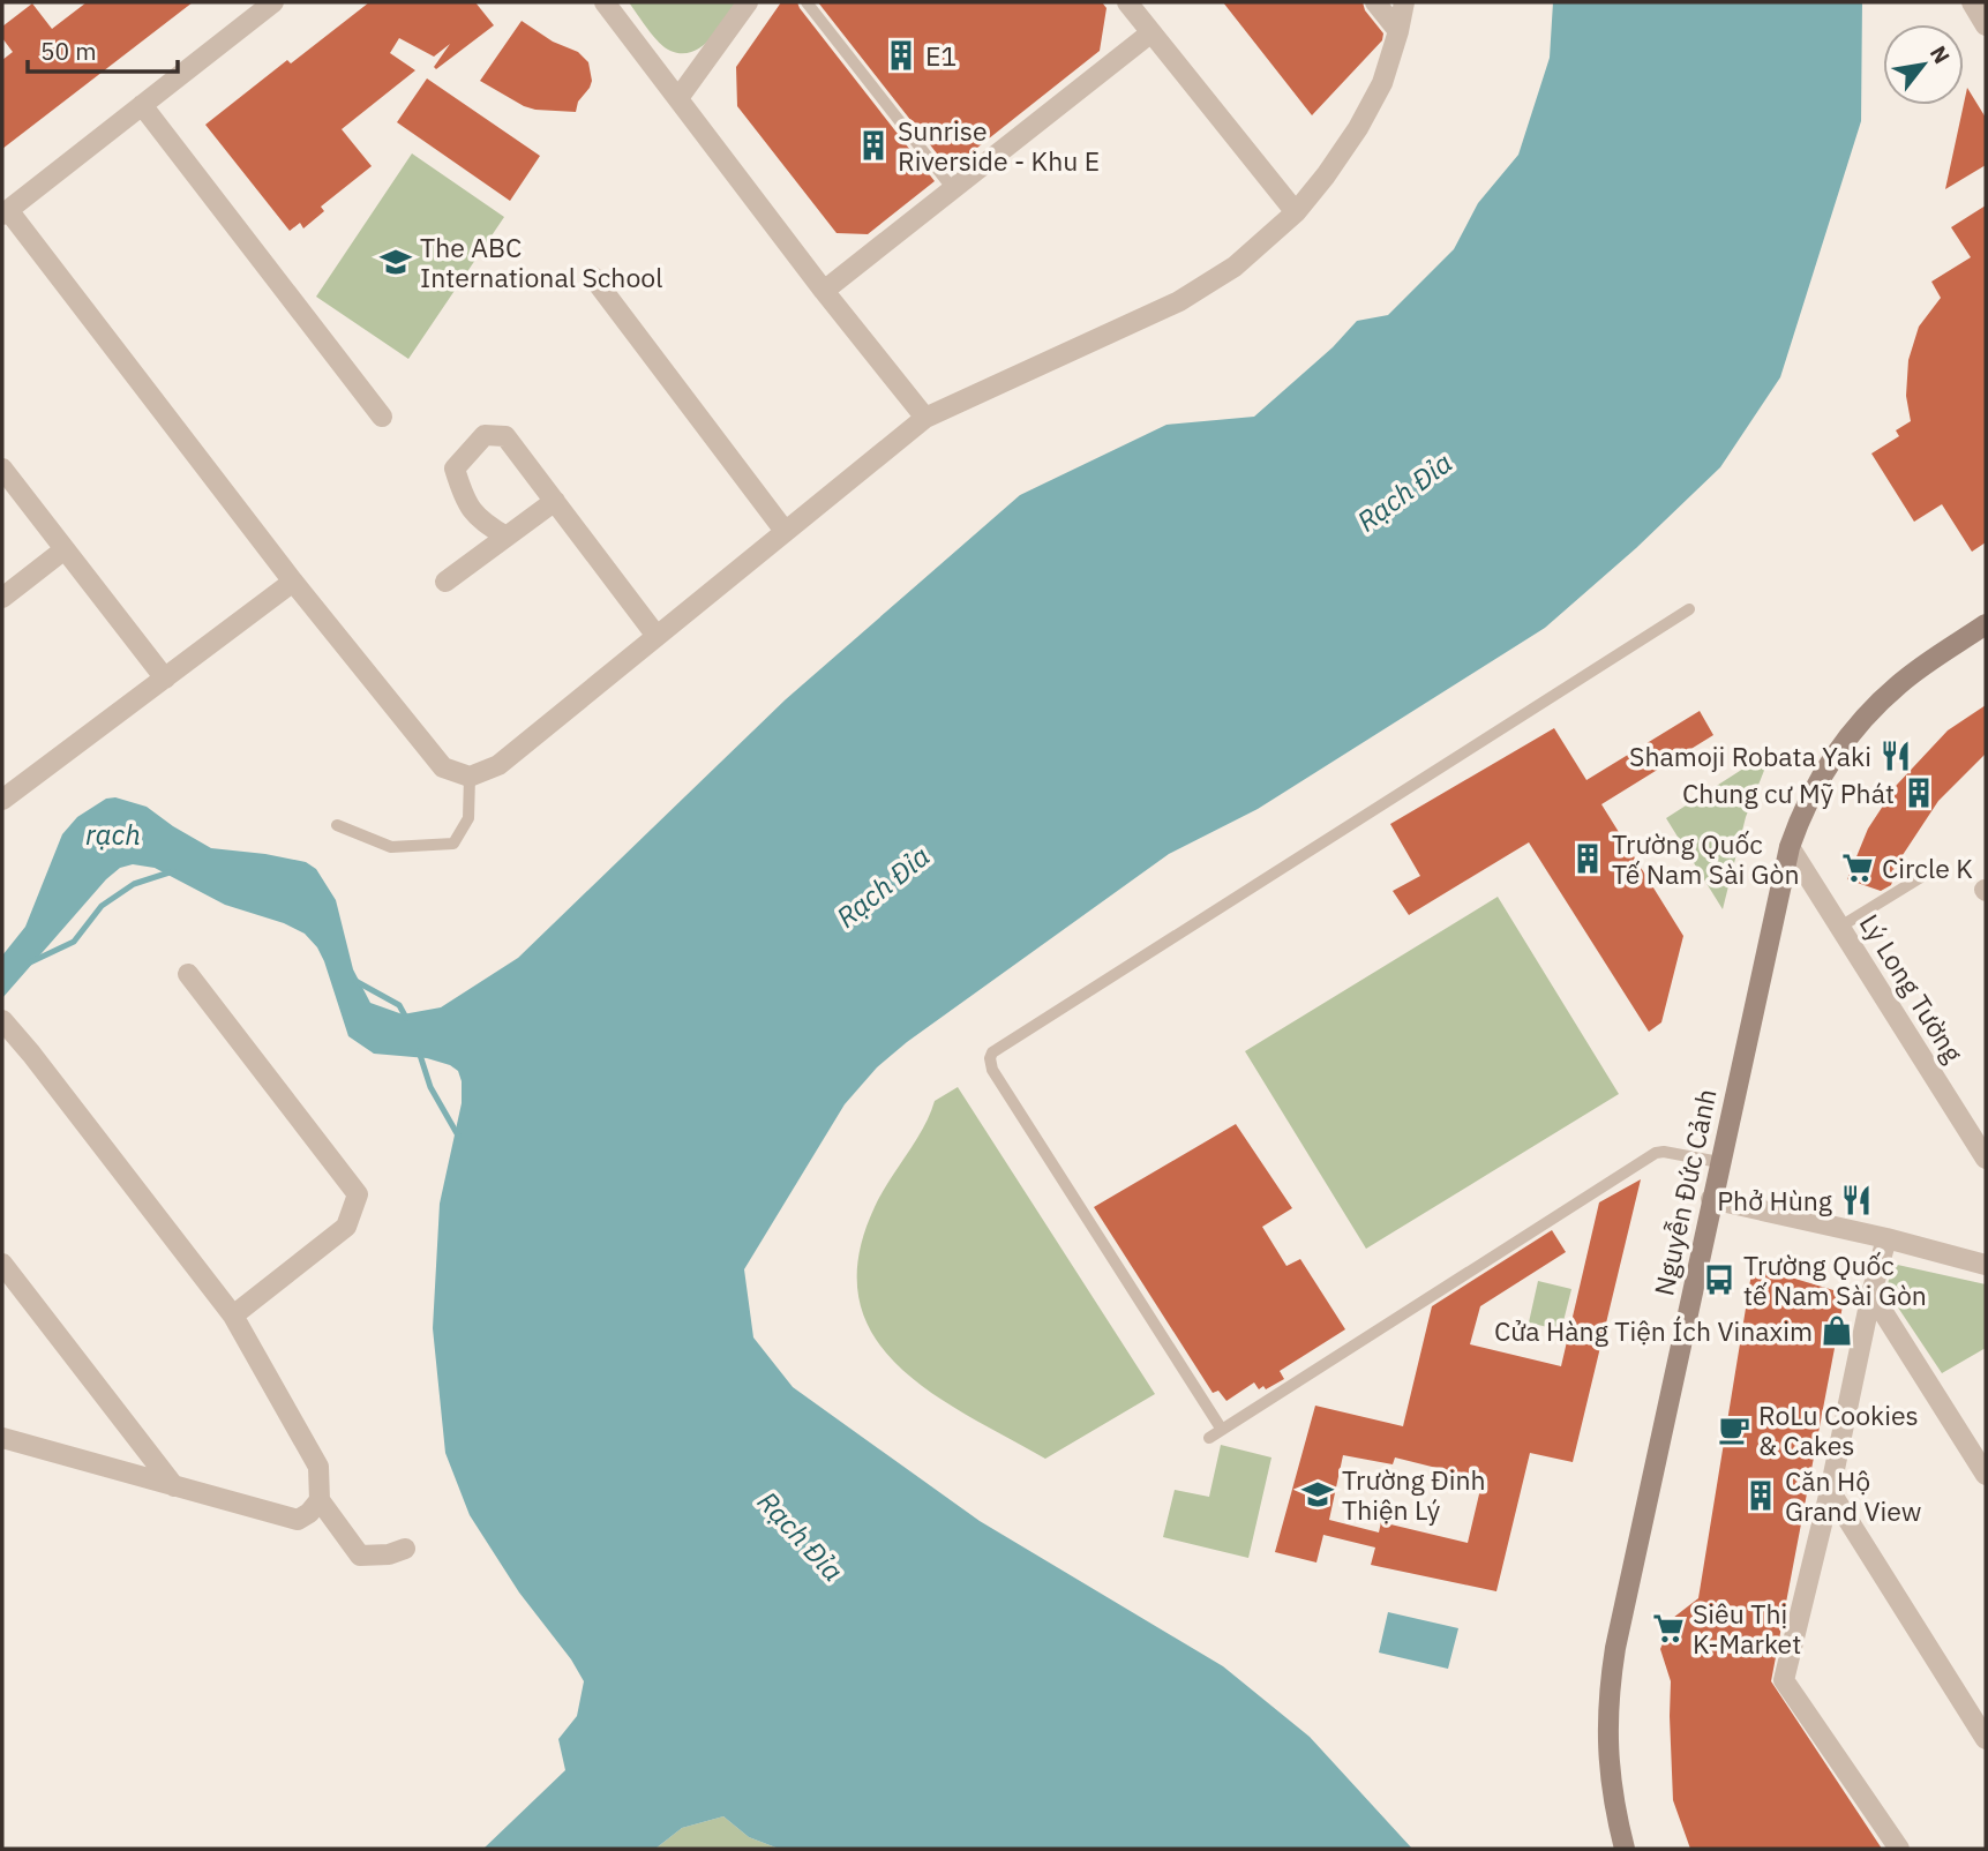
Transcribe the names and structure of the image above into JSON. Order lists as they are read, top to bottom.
{
  "streets": {
    "main road": ["Nguyễn Đức Cảnh"],
    "street": ["Lý Long Tường"]
  },
  "crossings": [
    ["Lý Long Tường", "Nguyễn Đức Cảnh"]
  ],
  "water": ["Rạch Đỉa", "rạch"],
  "places": {
    "building": [
      "E1",
      "Sunrise Riverside - Khu E",
      "Chung cư Mỹ Phát",
      "Trường Quốc Tế Nam Sài Gòn",
      "Căn Hộ Grand View"
    ],
    "school or university": ["The ABC International School", "Trường Đinh Thiện Lý"],
    "restaurant": ["Shamoji Robata Yaki", "Phở Hùng"],
    "supermarket": ["Circle K", "Siêu Thị K-Market"],
    "bus stop": ["Trường Quốc tế Nam Sài Gòn"],
    "shop": ["Cửa Hàng Tiện Ích Vinaxim"],
    "cafe": ["RoLu Cookies & Cakes"]
  },
  "scale_bar": "50 m",
  "north": "top right"
}
